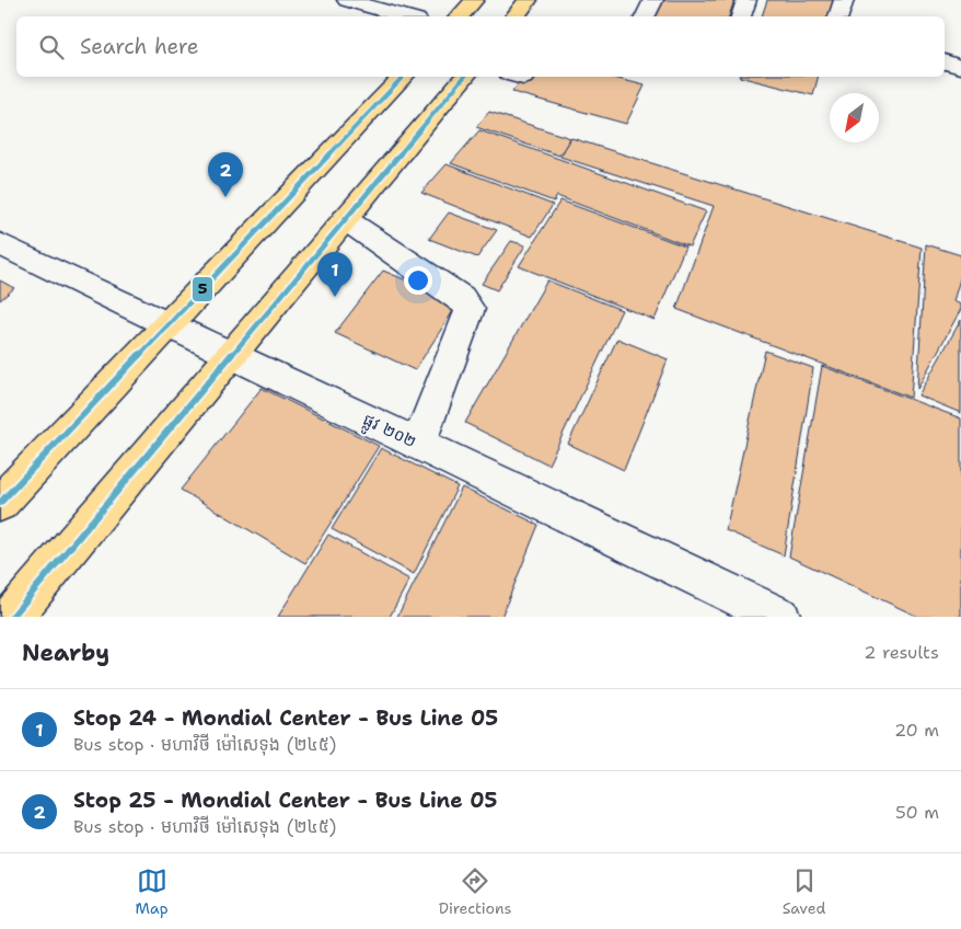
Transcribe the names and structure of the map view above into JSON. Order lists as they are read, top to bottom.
{
  "streets": {
    "street": ["ផ្លូវ ២០២"]
  },
  "lines": ["transit line 5"],
  "north": "bottom left",
  "page": {
    "search": "Search here",
    "pins": ["2", "1"],
    "heading": ["Nearby", "2 results"],
    "list": [
      {
        "mark": "1",
        "name": "Stop 24 - Mondial Center - Bus Line 05",
        "note": "Bus stop · មហាវិថី ម៉ៅសេទុង (២៤៥)",
        "value": "20 m"
      },
      {
        "mark": "2",
        "name": "Stop 25 - Mondial Center - Bus Line 05",
        "note": "Bus stop · មហាវិថី ម៉ៅសេទុង (២៤៥)",
        "value": "50 m"
      }
    ],
    "nav": ["Map", "Directions", "Saved"]
  }
}
